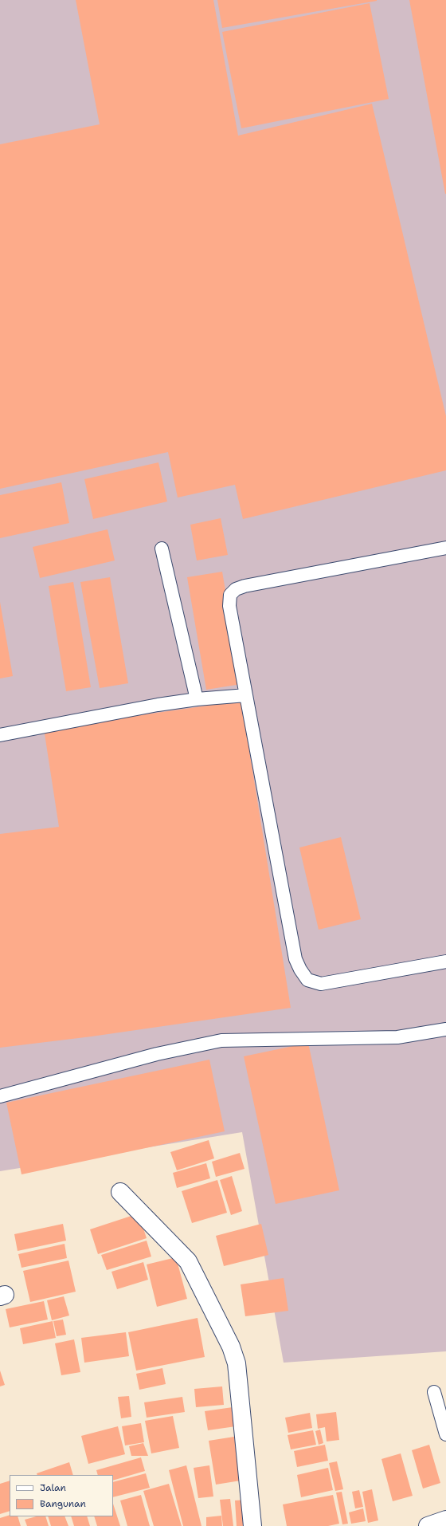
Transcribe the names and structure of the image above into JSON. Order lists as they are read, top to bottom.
{
  "legend": ["Jalan", "Bangunan"]
}
